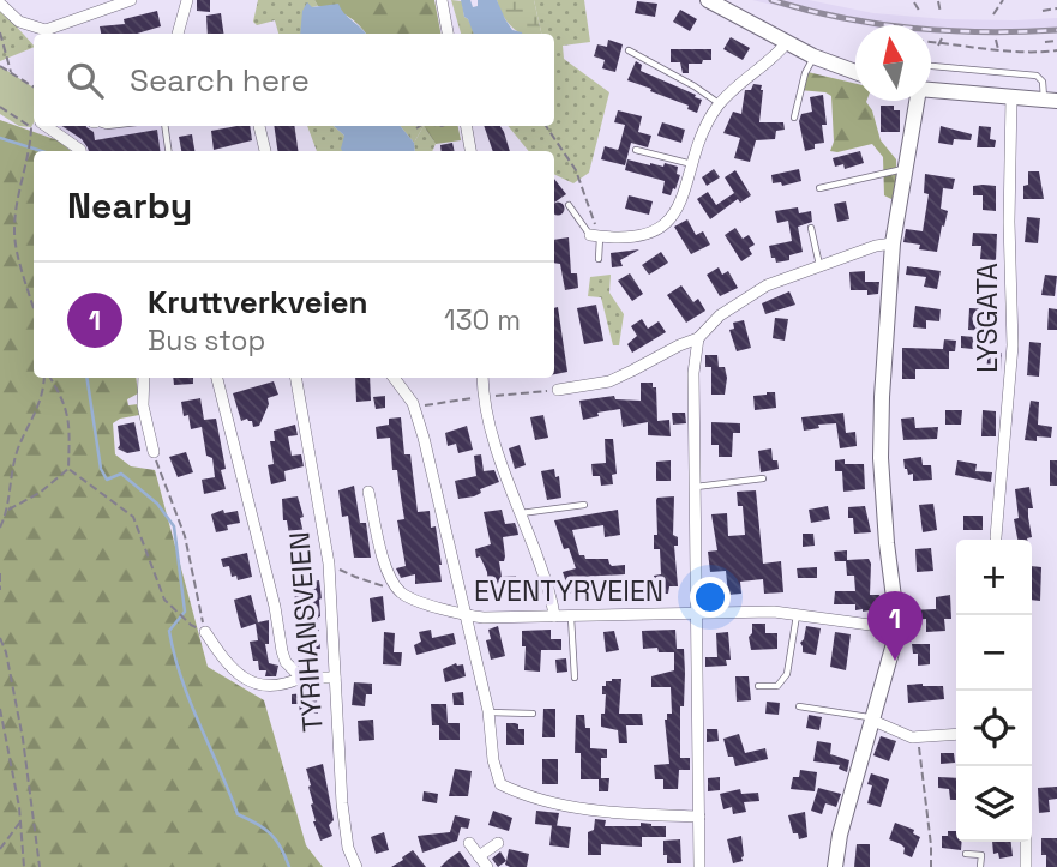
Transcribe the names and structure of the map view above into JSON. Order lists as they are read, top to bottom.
{
  "streets": {
    "street": ["LYSGATA", "EVENTYRVEIEN", "TYRIHANSVEIEN"]
  },
  "north": "top",
  "page": {
    "search": "Search here",
    "heading": "Nearby",
    "list": [
      {
        "mark": "1",
        "name": "Kruttverkveien",
        "note": "Bus stop",
        "value": "130 m"
      }
    ],
    "map_buttons": ["+", "−"],
    "pins": "1"
  }
}
